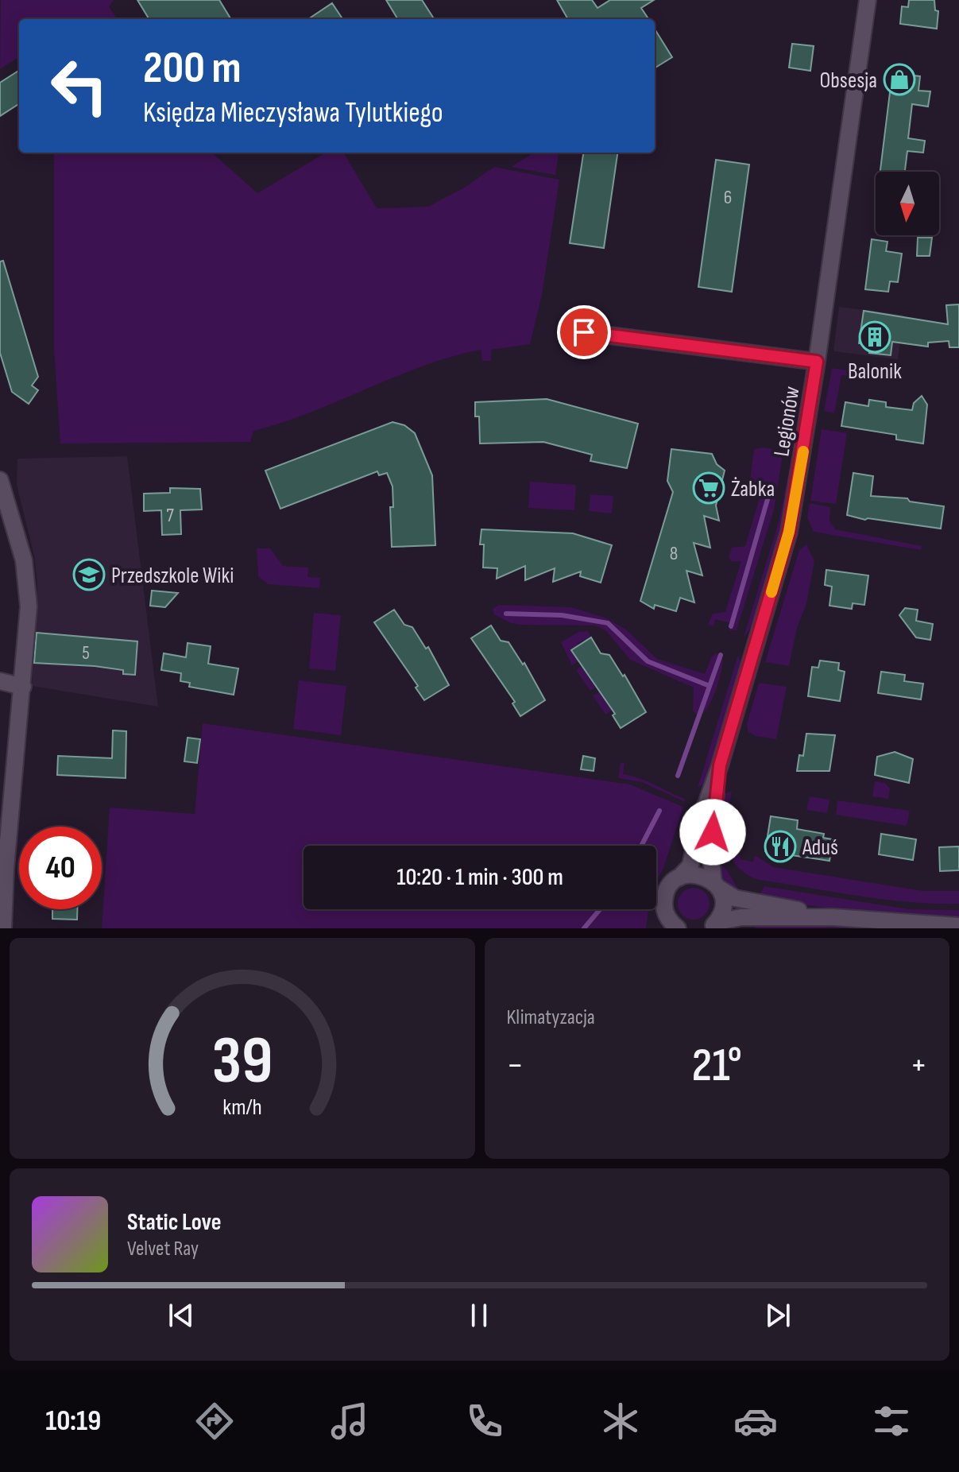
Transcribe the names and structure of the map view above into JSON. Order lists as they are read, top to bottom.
{
  "streets": {
    "street": ["Legionów"]
  },
  "places": {
    "shop": ["Obsesja"],
    "building": ["Balonik"],
    "supermarket": ["Żabka"],
    "school or university": ["Przedszkole Wiki"],
    "restaurant": ["Aduś"]
  },
  "house_numbers": [
    "6",
    "7",
    "8",
    "5"
  ],
  "north": "bottom",
  "page": {
    "turn": ["200 m", "Księdza Mieczysława Tylutkiego"],
    "limit": "40",
    "trip": "10:20 · 1 min · 300 m",
    "tile": "Klimatyzacja",
    "heat": ["−", "21°", "+"],
    "song": ["Static Love", "Velvet Ray"],
    "tabs": "10:19",
    "gauge": ["39", "km/h"]
  }
}
